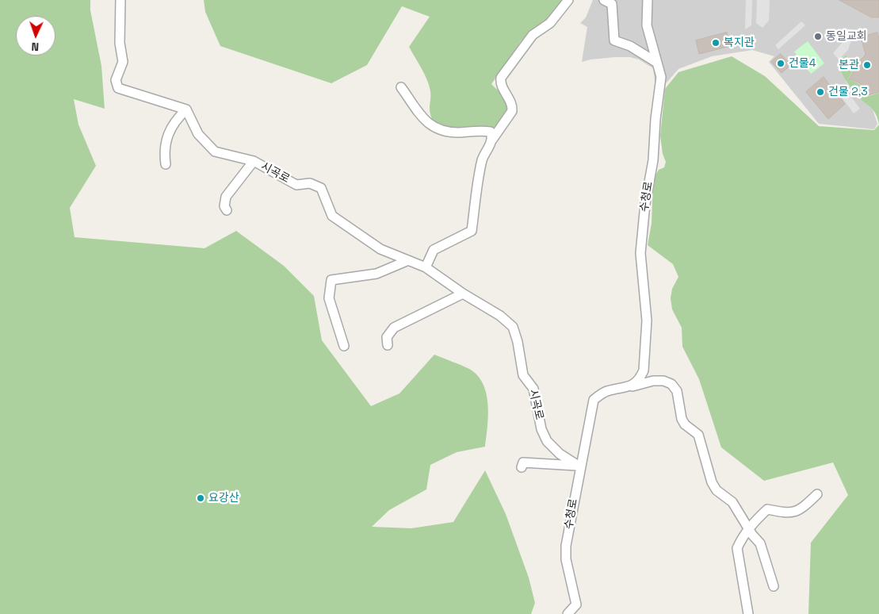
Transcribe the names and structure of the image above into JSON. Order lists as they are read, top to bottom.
{
  "streets": {
    "street": ["시곡로", "수청로"]
  },
  "crossings": [
    ["시곡로", "수청로"]
  ],
  "places": [
    "동일교회",
    "복지관",
    "건물4",
    "본관",
    "건물 2,3",
    "요강산"
  ],
  "north": "bottom"
}
